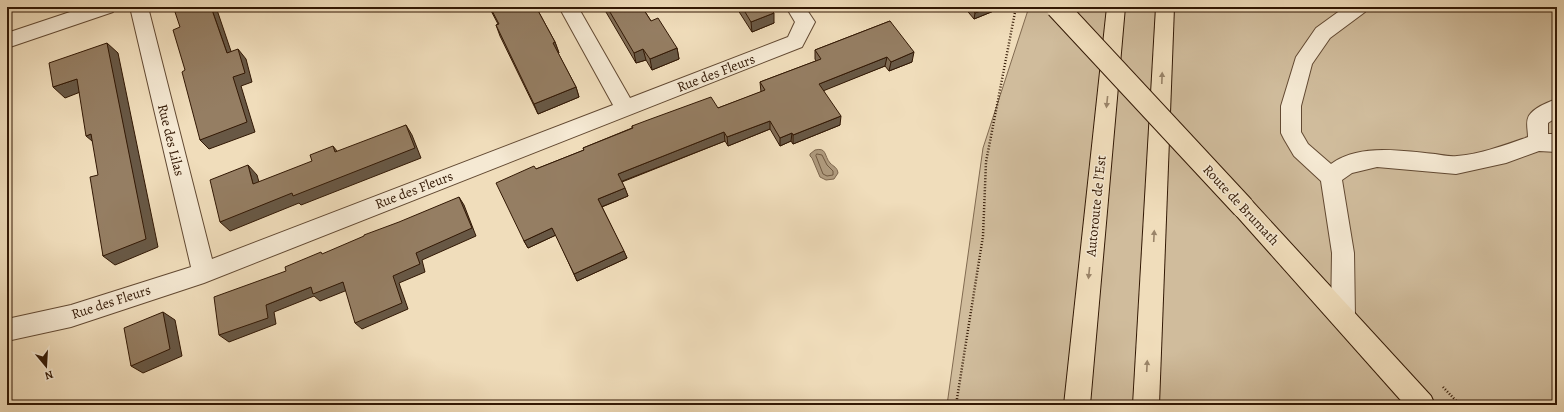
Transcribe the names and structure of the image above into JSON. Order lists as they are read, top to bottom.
{
  "streets": {
    "main road": ["Route de Brumath", "Autoroute de l’Est"],
    "street": ["Rue des Fleurs", "Rue des Lilas"]
  },
  "crossings": [
    ["Rue des Fleurs", "Rue des Lilas"]
  ],
  "north": "bottom"
}
